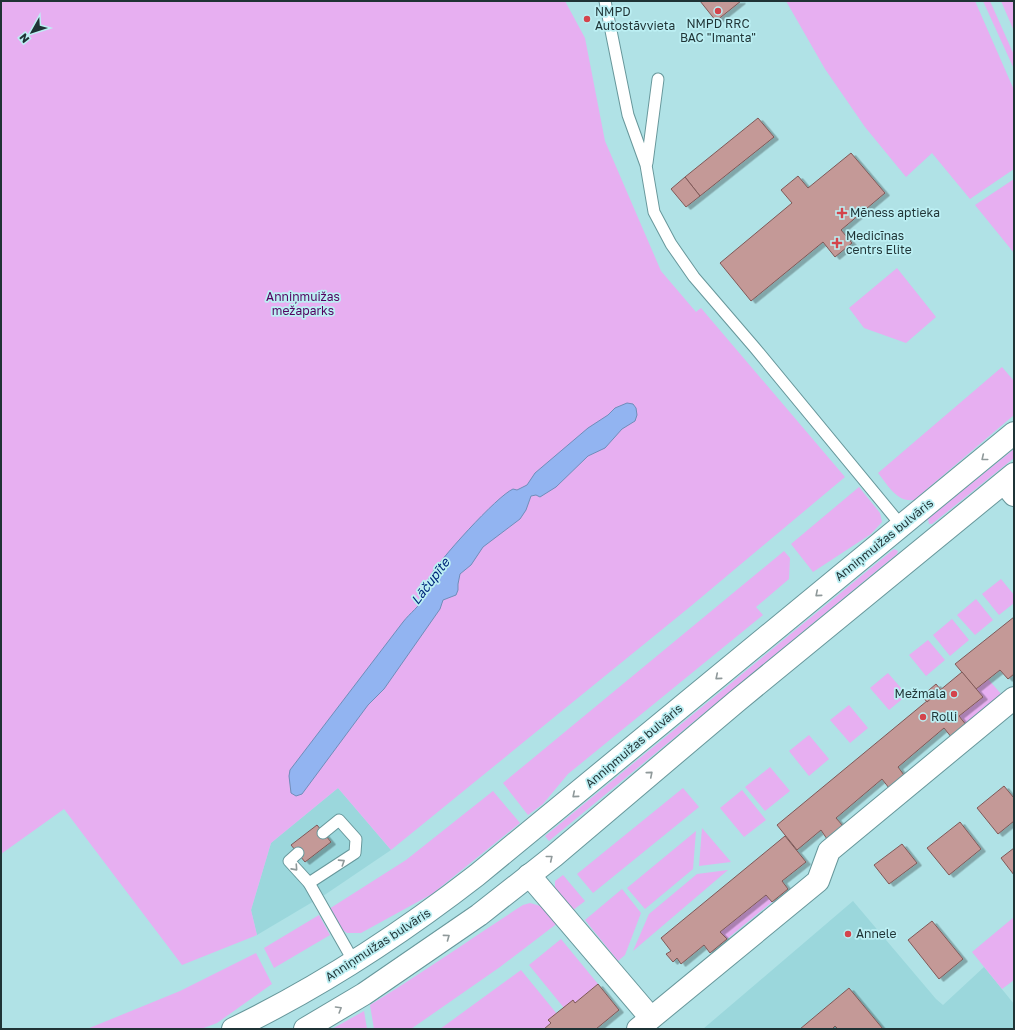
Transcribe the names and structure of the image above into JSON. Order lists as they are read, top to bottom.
{
  "streets": {
    "street": ["Anniņmuižas bulvāris"]
  },
  "water": ["Lāčupīte"],
  "parks": ["Anniņmuižas mežaparks"],
  "places": {
    "other": [
      "NMPD RRC BAC \"Imanta\"",
      "NMPD Autostāvvieta",
      "Mežmala",
      "Rolli",
      "Annele"
    ],
    "health": ["Mēness aptieka", "Medicīnas centrs Elite"]
  },
  "north": "bottom left"
}
